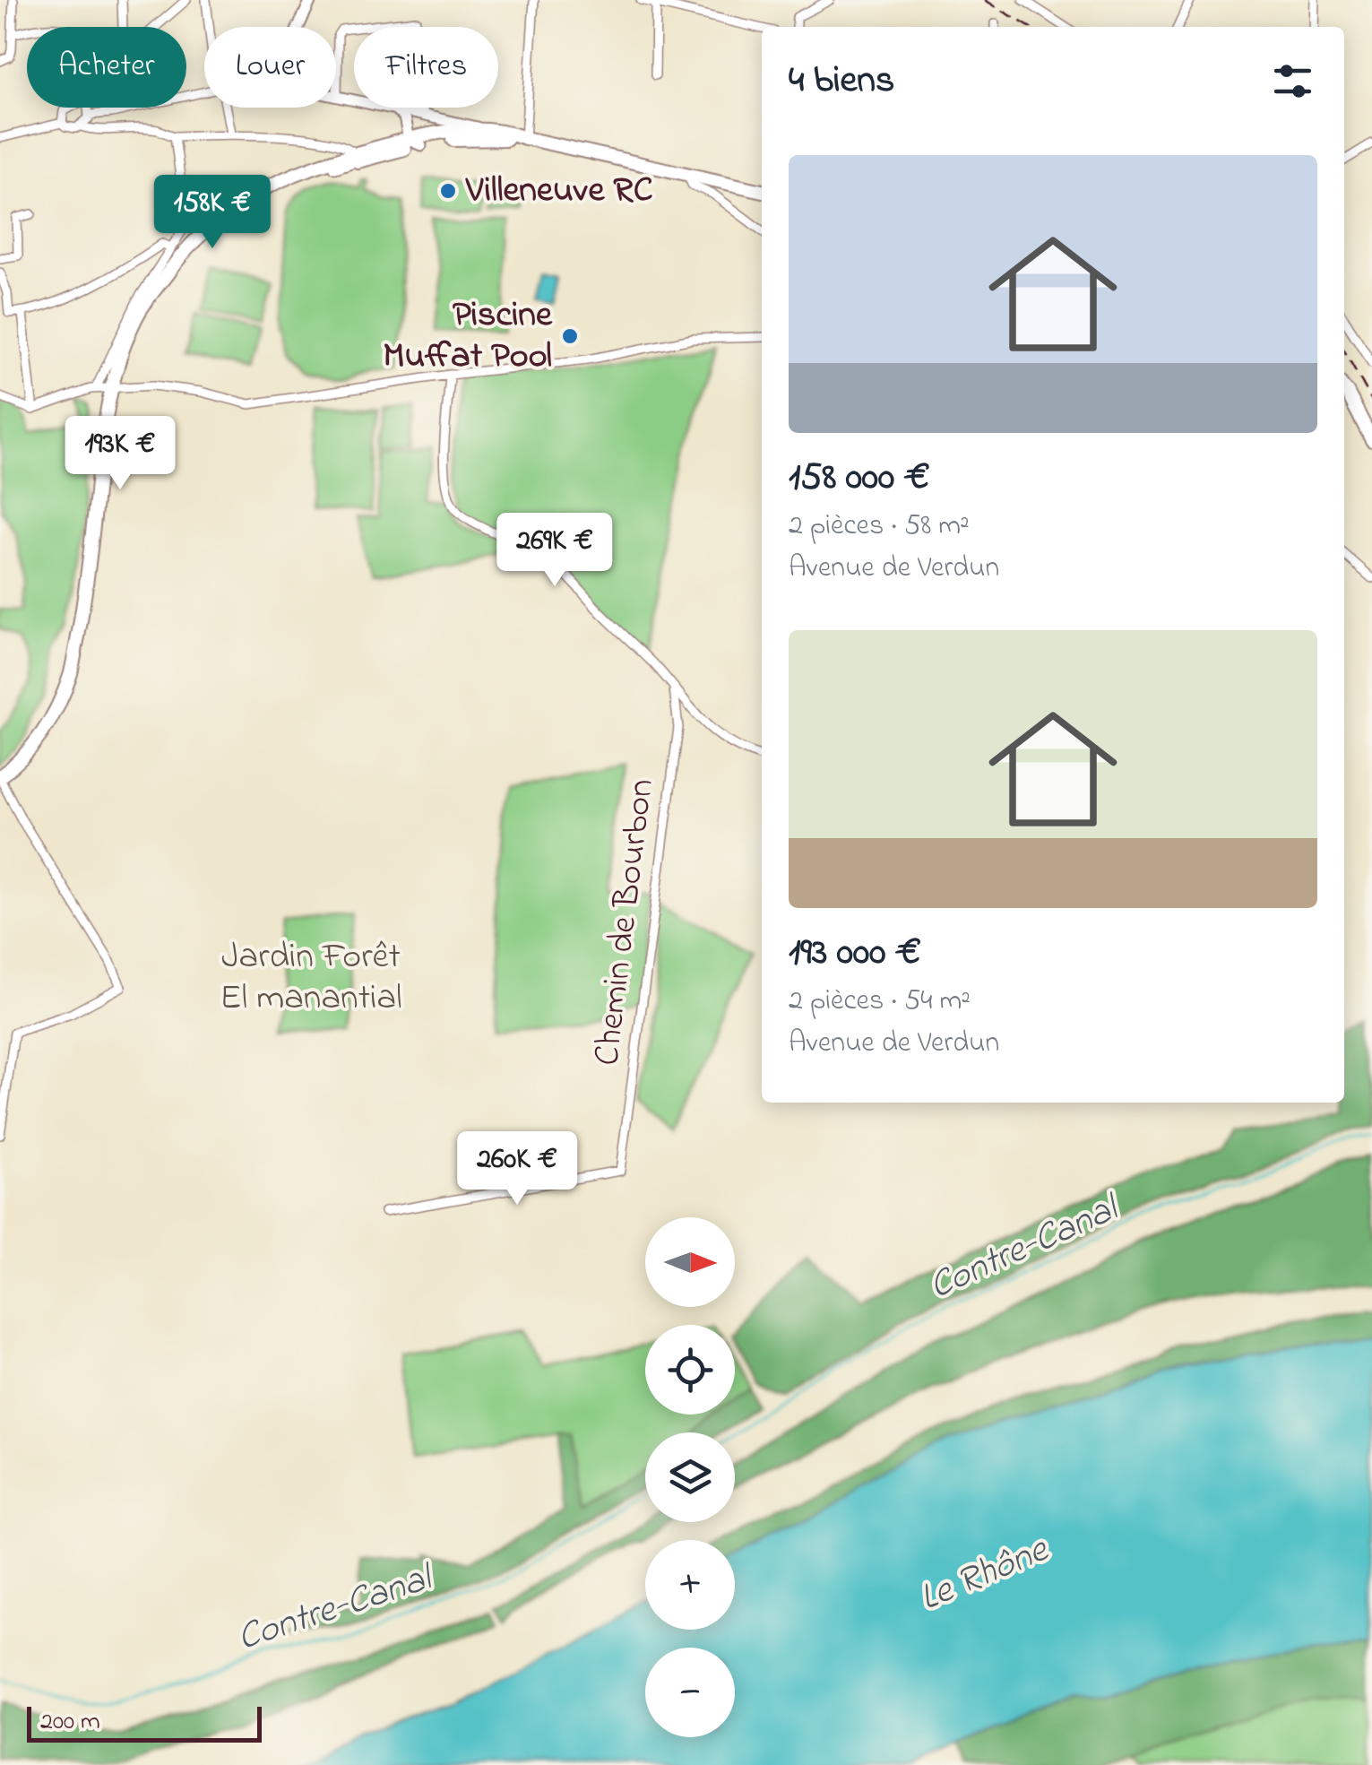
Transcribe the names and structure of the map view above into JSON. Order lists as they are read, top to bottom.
{
  "streets": {
    "street": ["Chemin de Bourbon"]
  },
  "water": ["Contre-Canal", "Le Rhône"],
  "parks": ["Jardin Forêt El manantial"],
  "places": ["Villeneuve RC", "Piscine Muffat Pool"],
  "scale_bar": "200 m",
  "north": "right",
  "page": {
    "chip": ["Acheter", "Louer", "Filtres"],
    "heading": "4 biens",
    "list": [
      {
        "name": "158 000 €",
        "note": "2 pièces · 58 m² · Avenue de Verdun"
      },
      {
        "name": "193 000 €",
        "note": "2 pièces · 54 m² · Avenue de Verdun"
      }
    ],
    "price": [
      "158K €",
      "193K €",
      "269K €",
      "260K €"
    ],
    "map_buttons": ["+", "−"],
    "scale": "200 m"
  }
}
